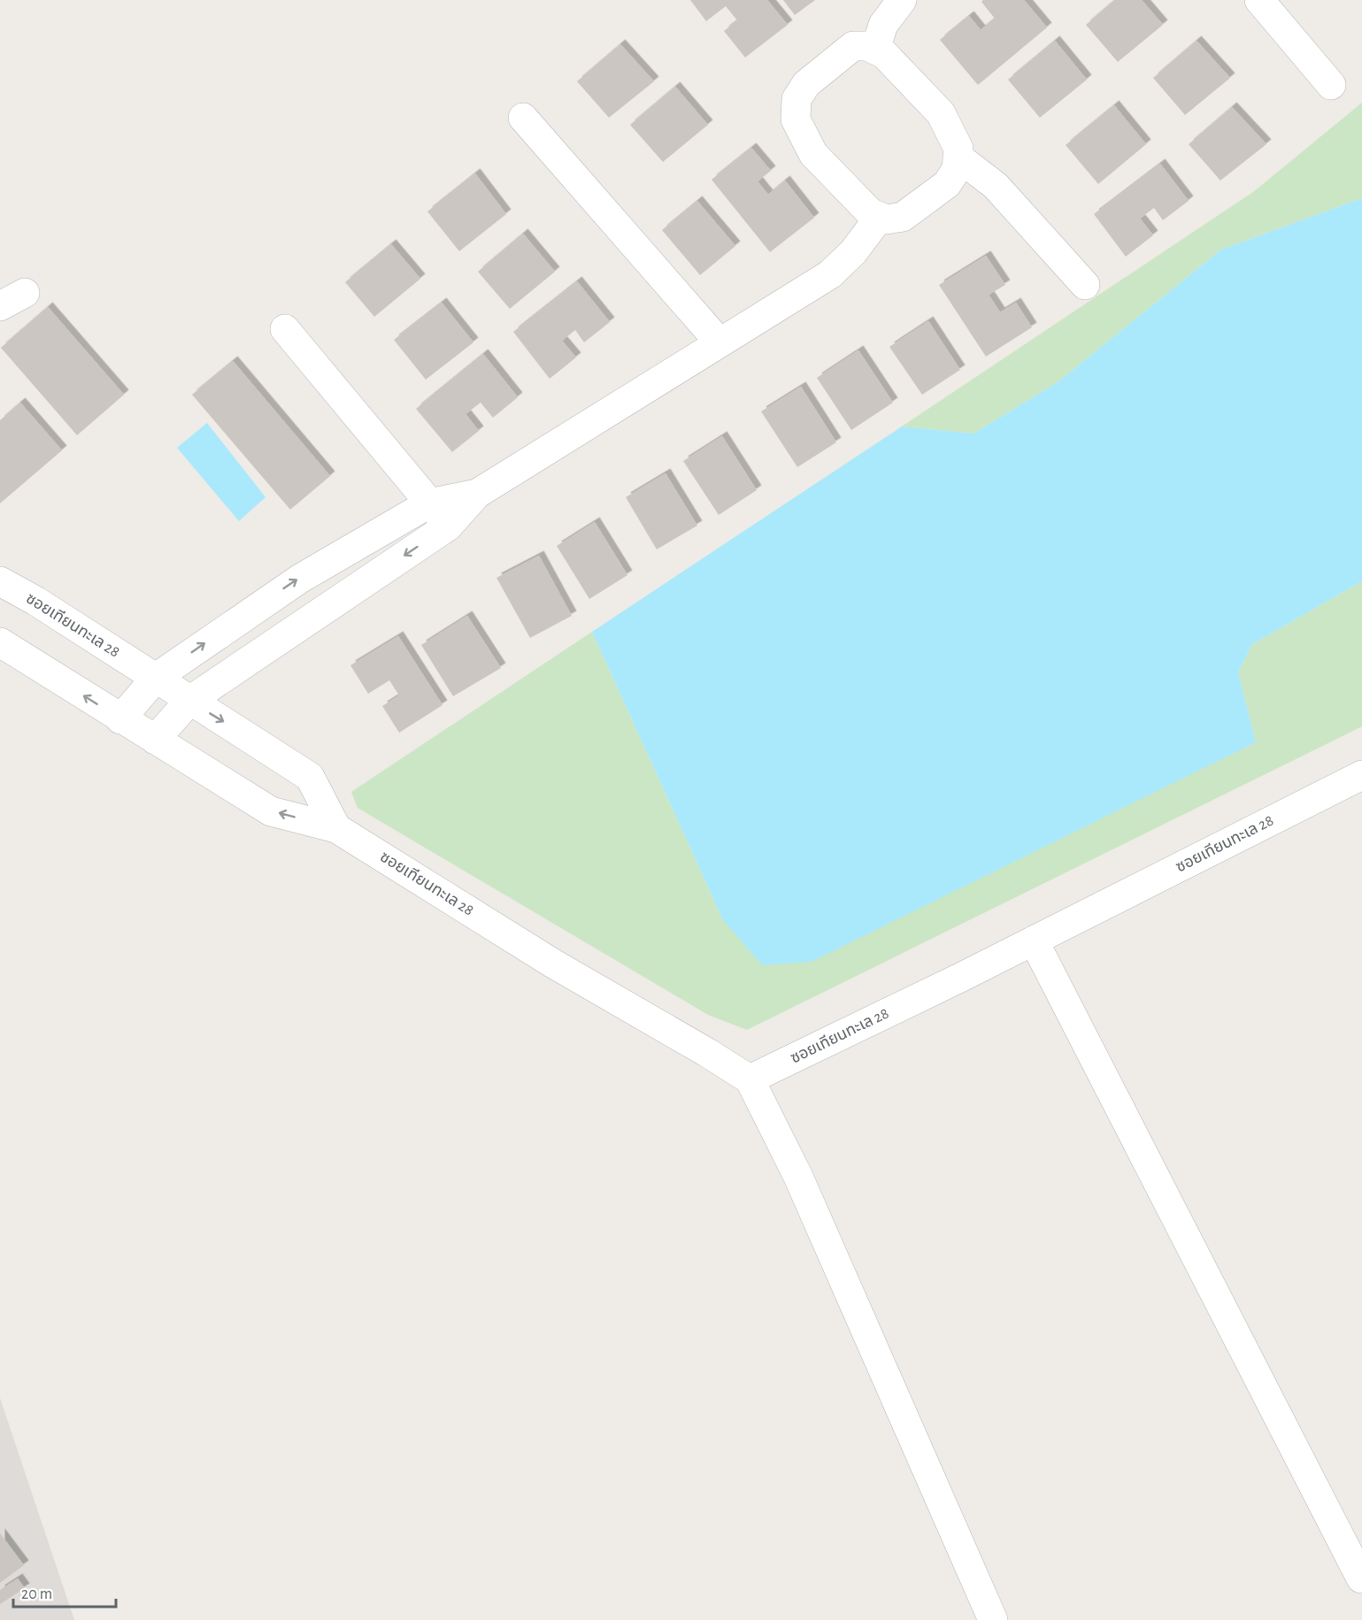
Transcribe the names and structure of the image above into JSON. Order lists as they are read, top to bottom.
{
  "streets": {
    "street": ["ซอยเทียนทะเล 28"]
  },
  "scale_bar": "20 m"
}
